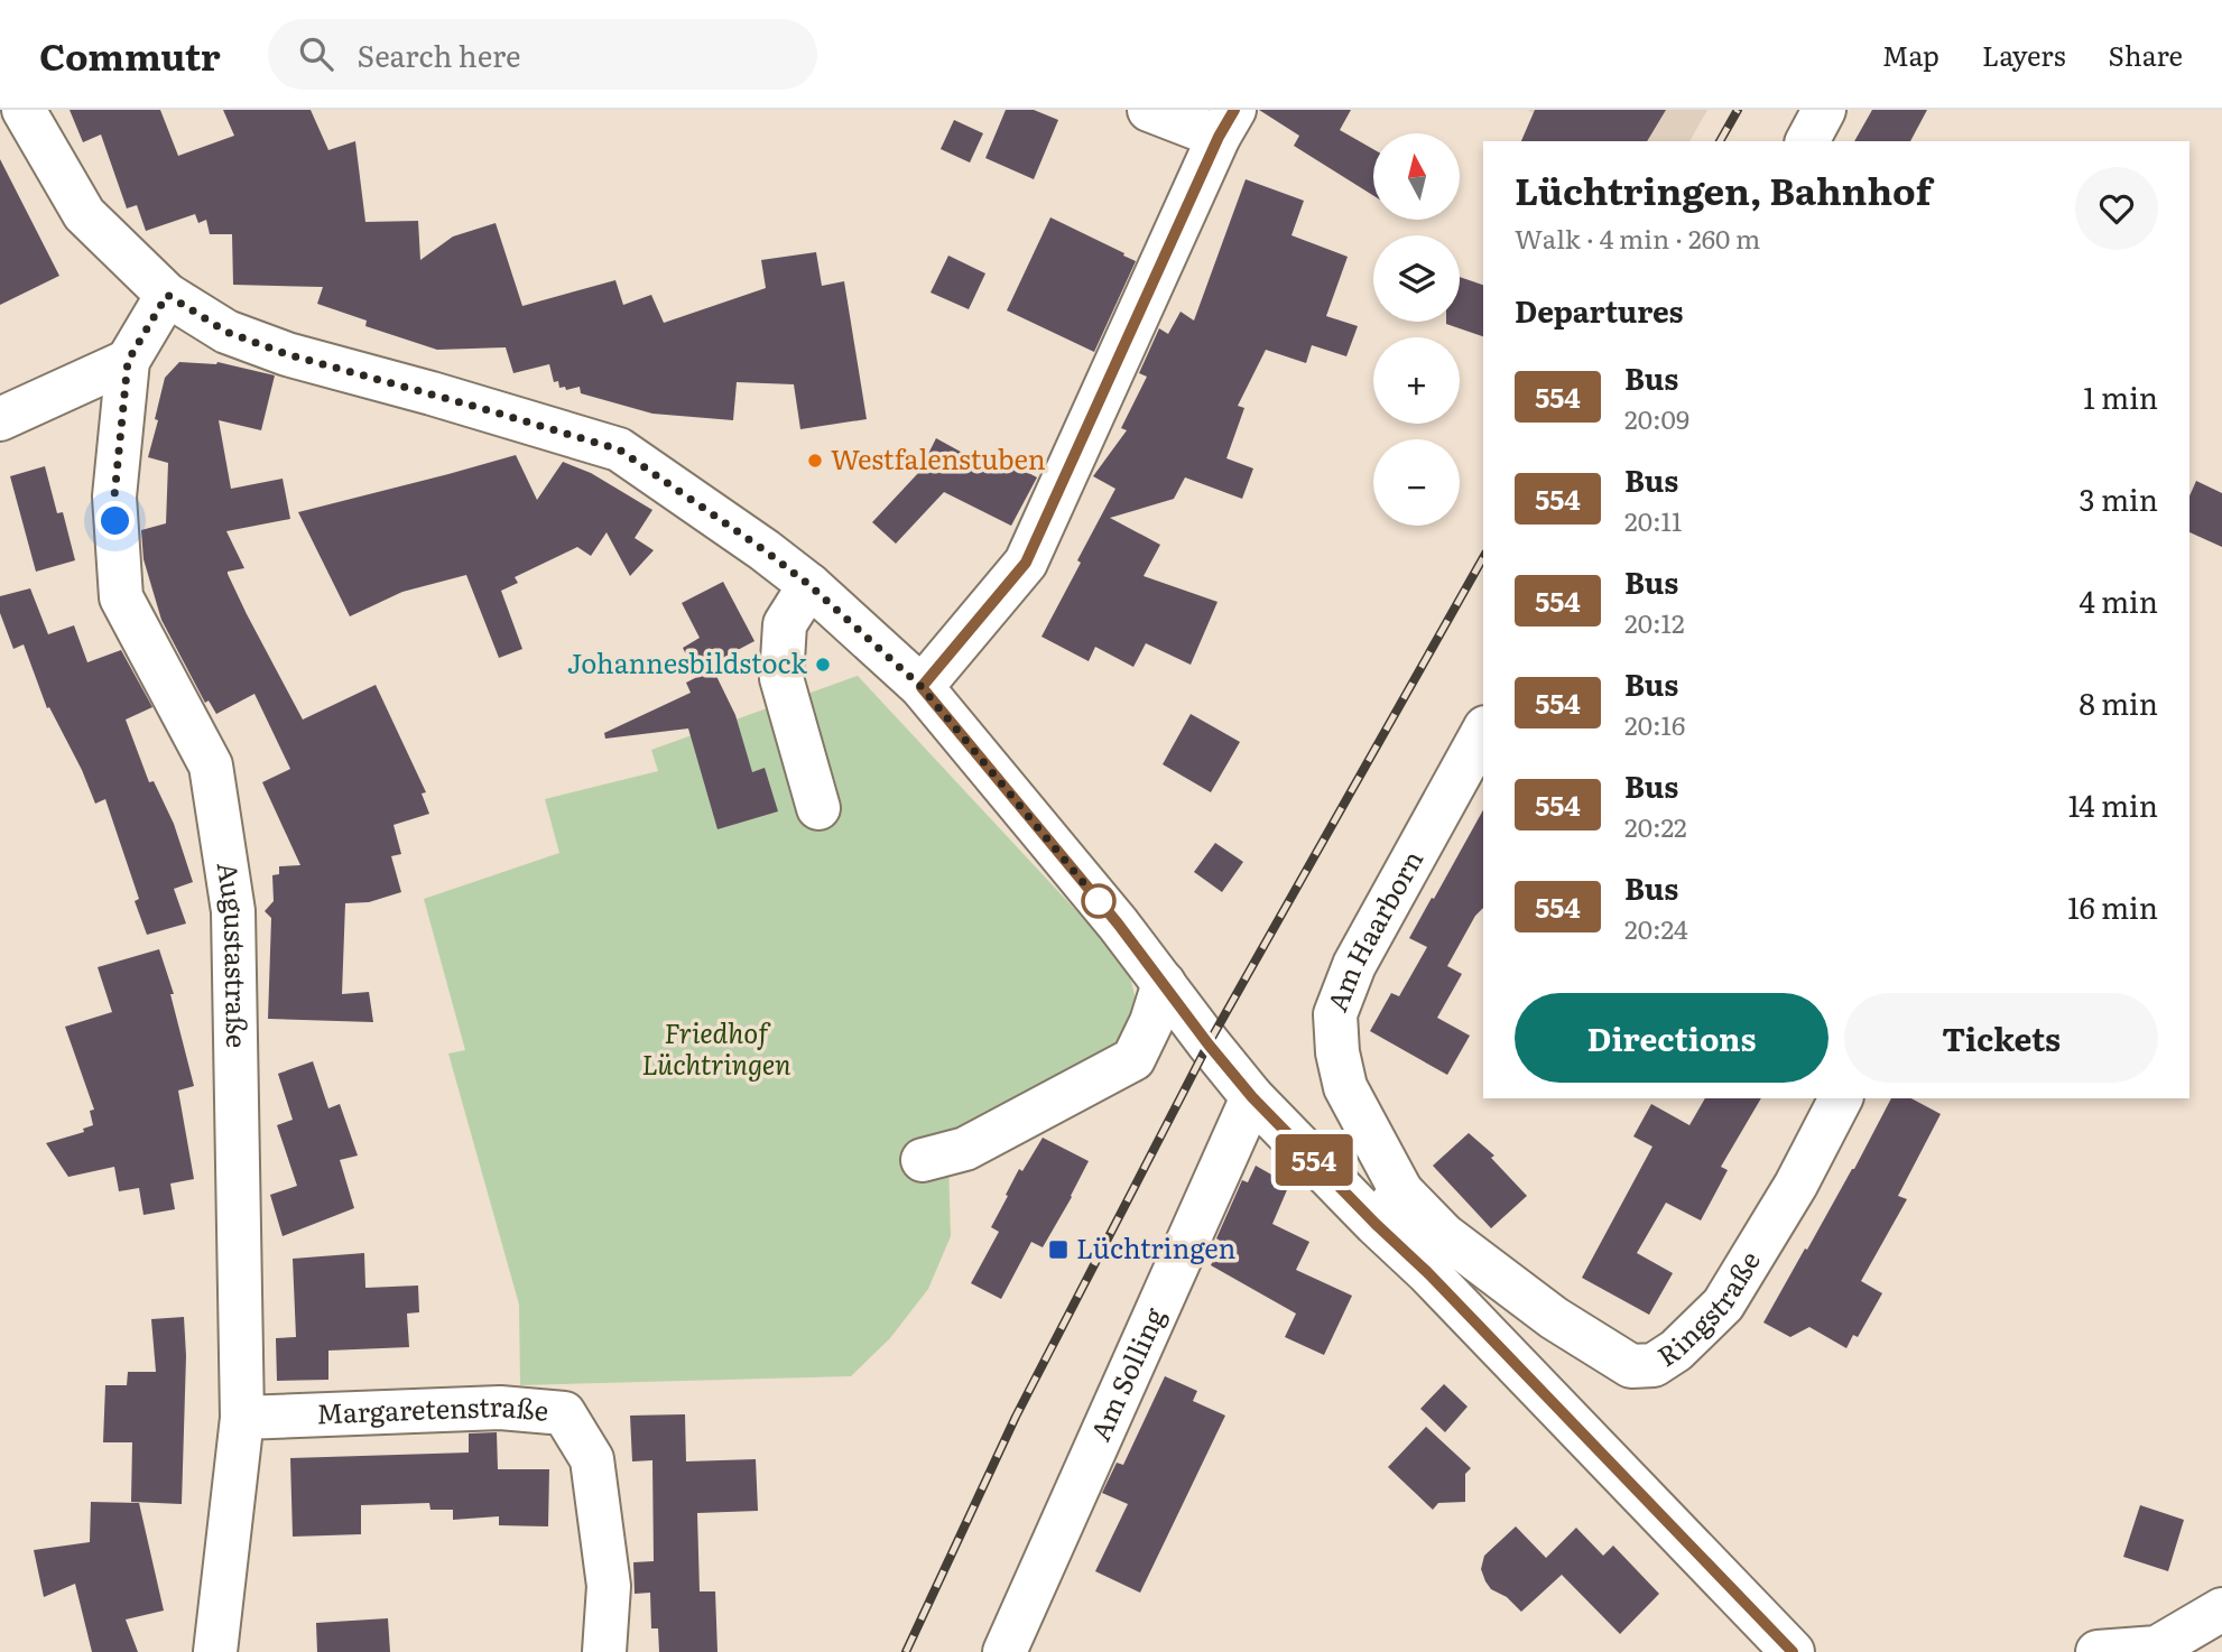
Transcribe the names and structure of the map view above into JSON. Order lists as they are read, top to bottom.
{
  "streets": {
    "street": [
      "Am Haarborn",
      "Augustastraße",
      "Ringstraße",
      "Am Solling",
      "Margaretenstraße"
    ]
  },
  "crossings": [
    ["Am Haarborn", "Ringstraße"],
    ["Augustastraße", "Margaretenstraße"]
  ],
  "parks": ["Friedhof Lüchtringen"],
  "places": {
    "other": ["Westfalenstuben", "Johannesbildstock"],
    "transit": ["Lüchtringen"]
  },
  "lines": ["bus line 554"],
  "north": "top",
  "page": {
    "header": "Commutr",
    "search": "Search here",
    "nav": ["Map", "Layers", "Share"],
    "on_map": "554",
    "map_buttons": ["+", "−"],
    "heading": [
      ["Lüchtringen, Bahnhof", "Walk · 4 min · 260 m"],
      "Departures"
    ],
    "list": [
      {
        "mark": "554",
        "name": "Bus",
        "note": "20:09",
        "value": "1 min"
      },
      {
        "mark": "554",
        "name": "Bus",
        "note": "20:11",
        "value": "3 min"
      },
      {
        "mark": "554",
        "name": "Bus",
        "note": "20:12",
        "value": "4 min"
      },
      {
        "mark": "554",
        "name": "Bus",
        "note": "20:16",
        "value": "8 min"
      },
      {
        "mark": "554",
        "name": "Bus",
        "note": "20:22",
        "value": "14 min"
      },
      {
        "mark": "554",
        "name": "Bus",
        "note": "20:24",
        "value": "16 min"
      }
    ],
    "buttons": ["Directions", "Tickets"]
  }
}
